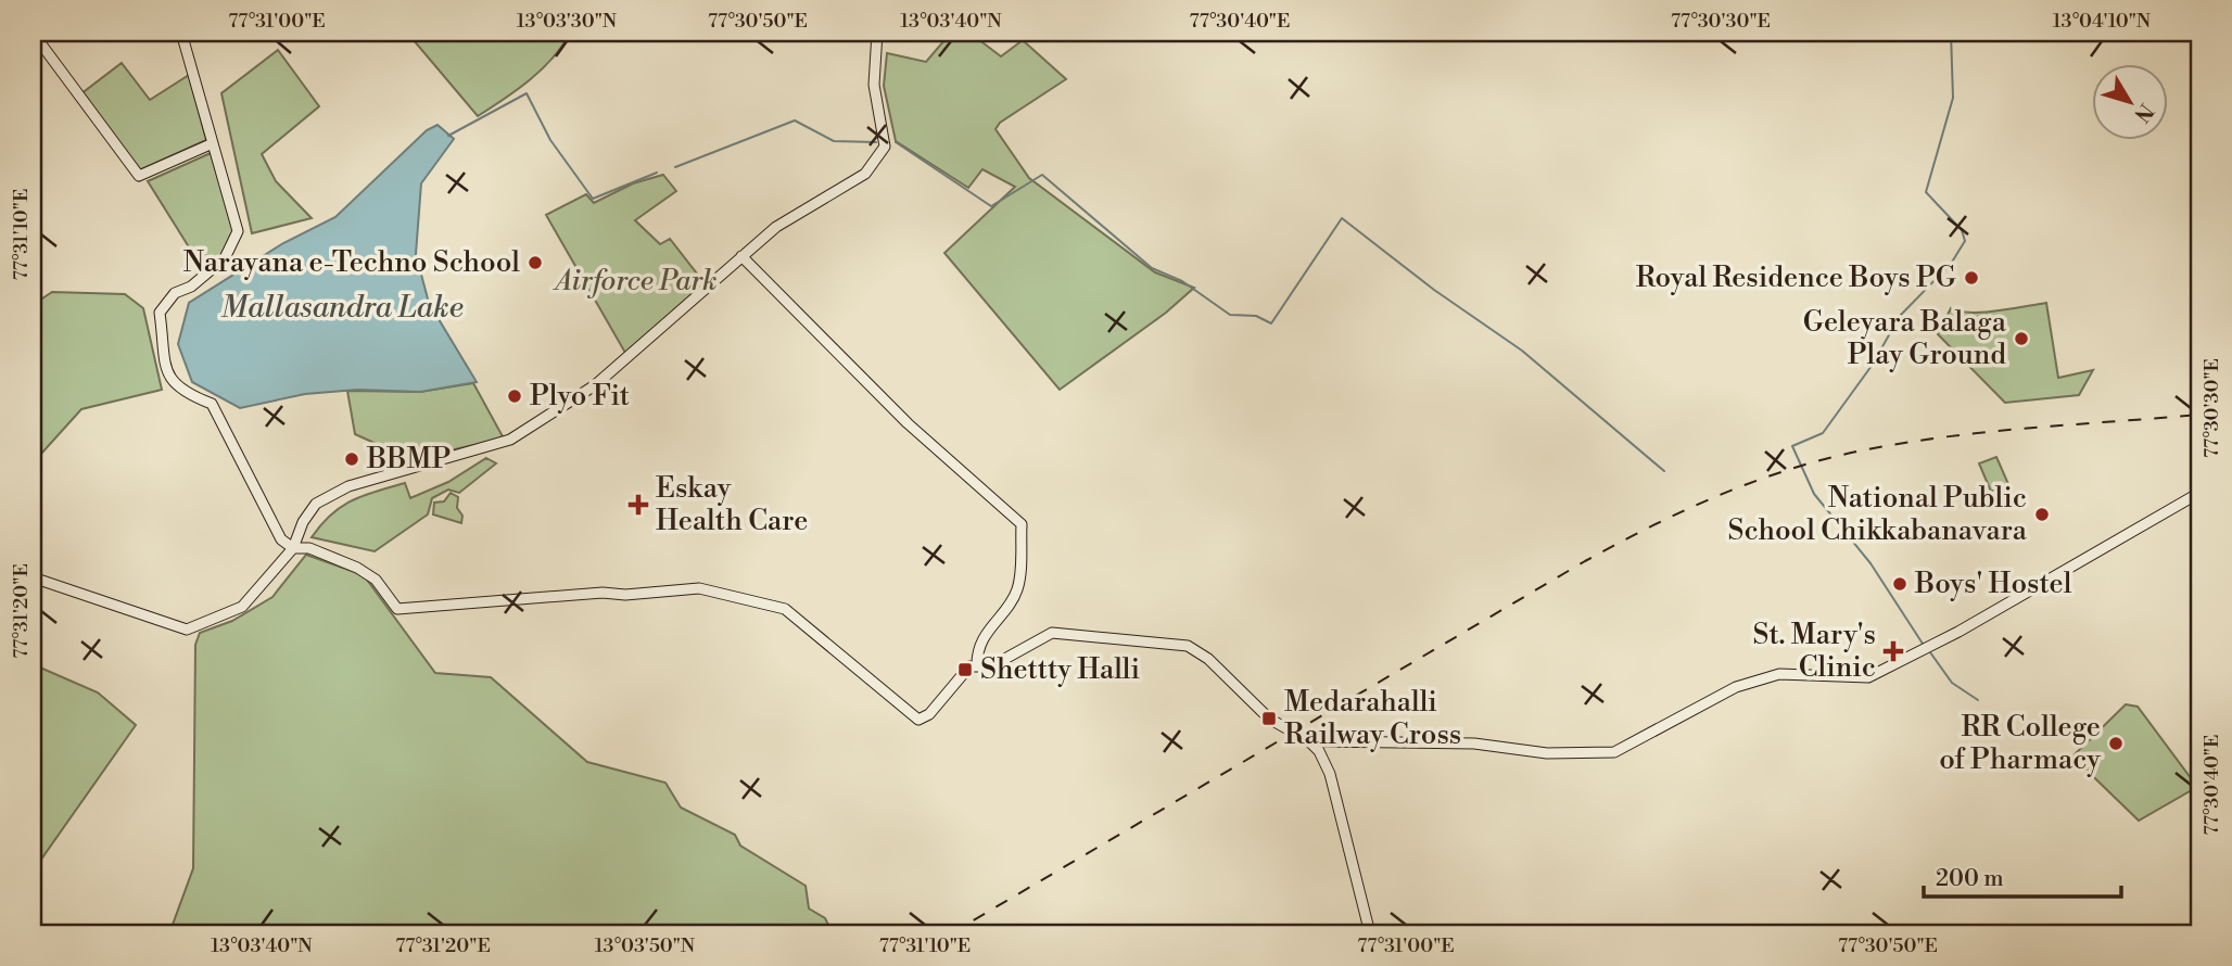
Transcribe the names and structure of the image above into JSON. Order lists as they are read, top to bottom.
{
  "water": ["Mallasandra Lake"],
  "parks": ["Airforce Park"],
  "places": {
    "other": [
      "Narayana e-Techno School",
      "Royal Residence Boys PG",
      "Geleyara Balaga Play Ground",
      "Plyo Fit",
      "BBMP",
      "National Public School Chikkabanavara",
      "Boys' Hostel",
      "RR College of Pharmacy"
    ],
    "health": ["Eskay Health Care", "St. Mary's Clinic"],
    "transit": ["Shettty Halli", "Medarahalli Railway Cross"]
  },
  "scale_bar": "200 m",
  "north": "bottom right",
  "coordinates": [
    "77°31'00\"E",
    "13°03'30\"N",
    "77°30'50\"E",
    "13°03'40\"N",
    "77°30'40\"E",
    "77°30'30\"E",
    "13°04'10\"N",
    "77°31'10\"E",
    "77°31'20\"E",
    "13°03'50\"N"
  ]
}
